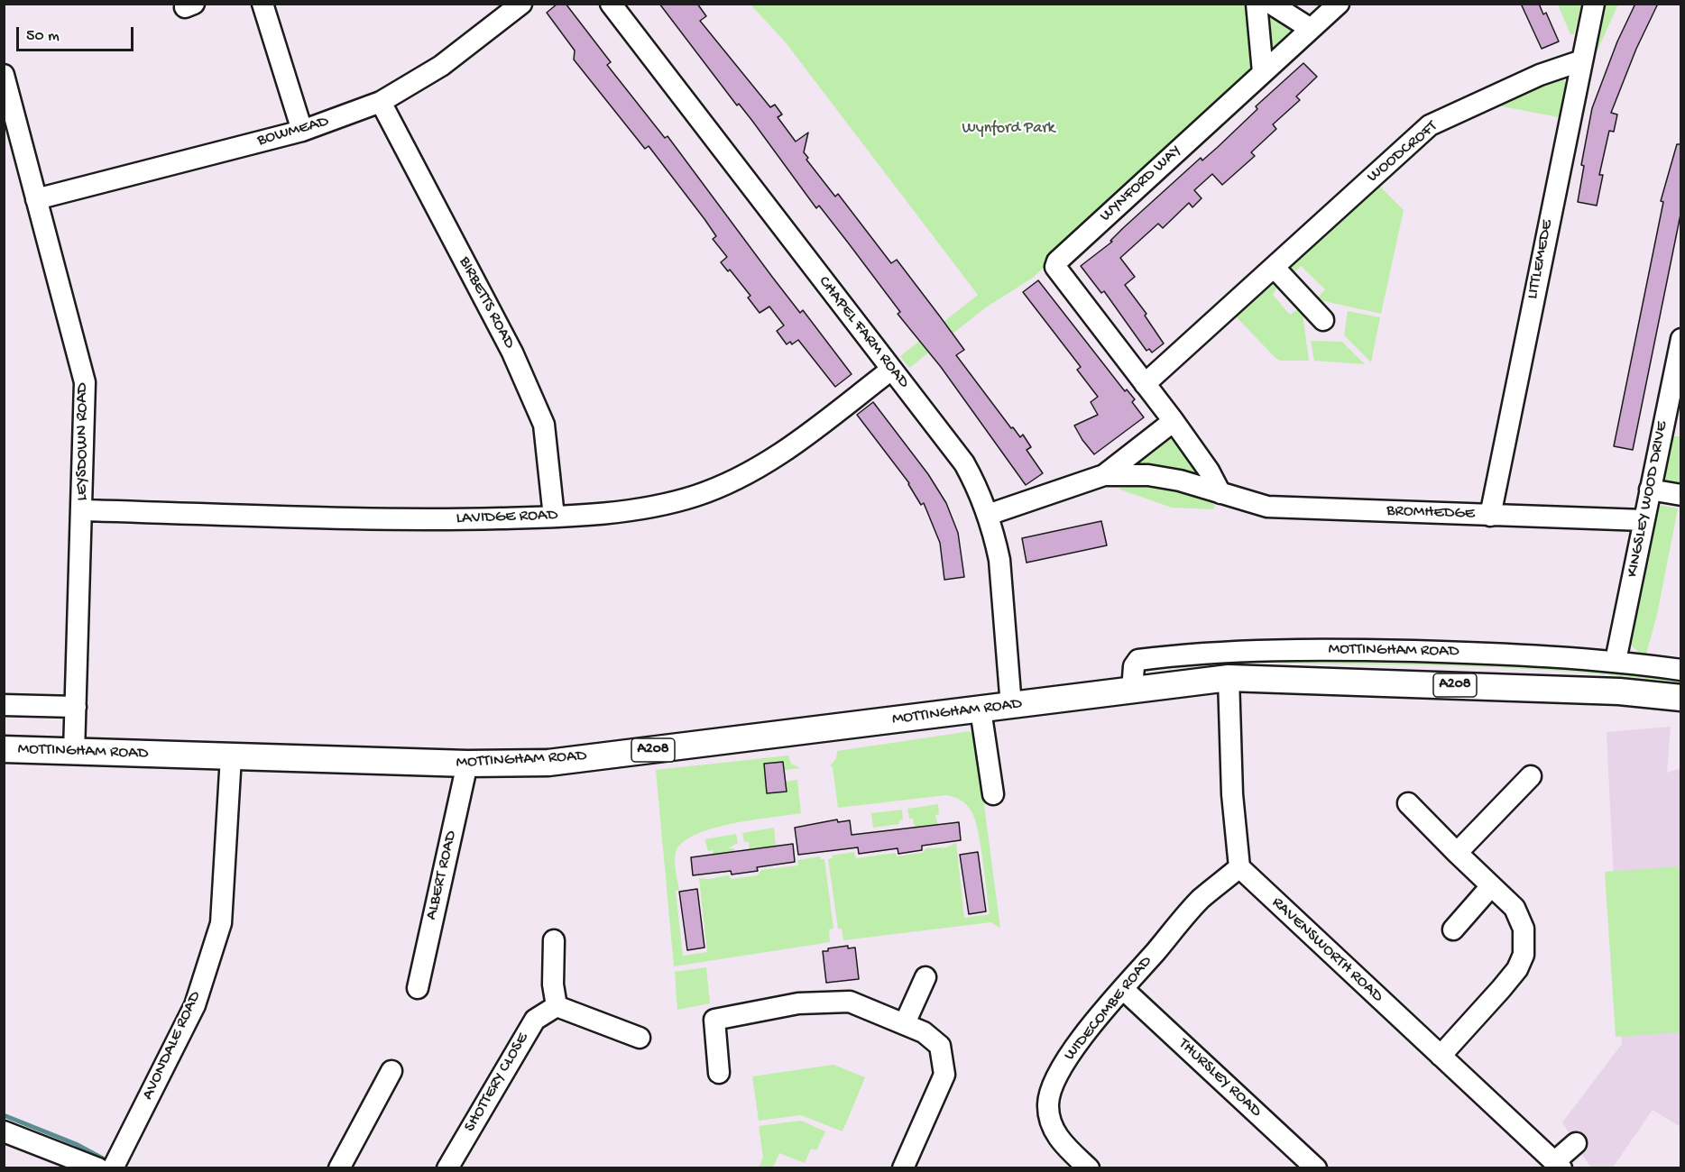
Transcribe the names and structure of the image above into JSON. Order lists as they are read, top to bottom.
{
  "streets": {
    "main road": ["MOTTINGHAM ROAD", "A208"],
    "street": [
      "BOWMEAD",
      "WOODCROFT",
      "WYNFORD WAY",
      "LITTLEMEDE",
      "BIRBETTS ROAD",
      "CHAPEL FARM ROAD",
      "LEYSDOWN ROAD",
      "KINGSLEY WOOD DRIVE",
      "BROMHEDGE",
      "LAVIDGE ROAD",
      "ALBERT ROAD",
      "RAVENSWORTH ROAD",
      "WIDECOMBE ROAD",
      "AVONDALE ROAD",
      "THURSLEY ROAD",
      "SHOTTERY CLOSE"
    ]
  },
  "crossings": [
    ["BOWMEAD", "BIRBETTS ROAD"],
    ["BOWMEAD", "LEYSDOWN ROAD"],
    ["WOODCROFT", "WYNFORD WAY"],
    ["WOODCROFT", "LITTLEMEDE"],
    ["LITTLEMEDE", "BROMHEDGE"],
    ["BIRBETTS ROAD", "LAVIDGE ROAD"],
    ["CHAPEL FARM ROAD", "BROMHEDGE"],
    ["CHAPEL FARM ROAD", "LAVIDGE ROAD"],
    ["CHAPEL FARM ROAD", "MOTTINGHAM ROAD"],
    ["LEYSDOWN ROAD", "LAVIDGE ROAD"],
    ["LEYSDOWN ROAD", "MOTTINGHAM ROAD"],
    ["KINGSLEY WOOD DRIVE", "BROMHEDGE"],
    ["KINGSLEY WOOD DRIVE", "MOTTINGHAM ROAD"],
    ["MOTTINGHAM ROAD", "ALBERT ROAD"],
    ["MOTTINGHAM ROAD", "AVONDALE ROAD"],
    ["RAVENSWORTH ROAD", "WIDECOMBE ROAD"],
    ["WIDECOMBE ROAD", "THURSLEY ROAD"]
  ],
  "parks": ["Wynford Park"],
  "scale_bar": "50 m"
}
